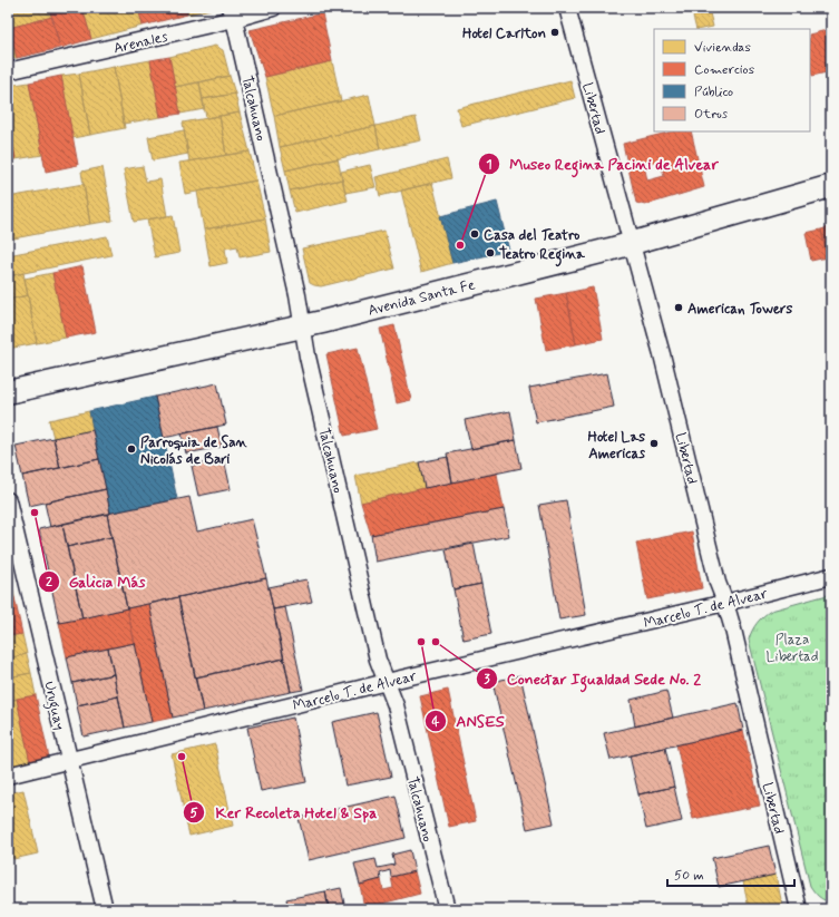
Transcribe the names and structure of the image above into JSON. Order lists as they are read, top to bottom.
{
  "streets": {
    "main road": ["Avenida Santa Fe"],
    "street": [
      "Arenales",
      "Talcahuano",
      "Libertad",
      "Marcelo T. de Alvear",
      "Uruguay"
    ]
  },
  "crossings": [
    ["Arenales", "Talcahuano"],
    ["Talcahuano", "Avenida Santa Fe"],
    ["Talcahuano", "Marcelo T. de Alvear"],
    ["Libertad", "Avenida Santa Fe"],
    ["Libertad", "Marcelo T. de Alvear"],
    ["Marcelo T. de Alvear", "Uruguay"]
  ],
  "parks": ["Plaza Libertad"],
  "places": [
    "Hotel Carlton",
    "Casa del Teatro",
    "Museo Regina Pacini de Alvear",
    "Teatro Regina",
    "American Towers",
    "Hotel Las Americas",
    "Parroquia de San Nicolás de Bari",
    "Galicia Más",
    "ANSES",
    "Conectar Igualdad Sede No. 2",
    "Ker Recoleta Hotel & Spa"
  ],
  "legend": [
    "Viviendas",
    "Comercios",
    "Público",
    "Otros"
  ],
  "scale_bar": "50 m"
}
